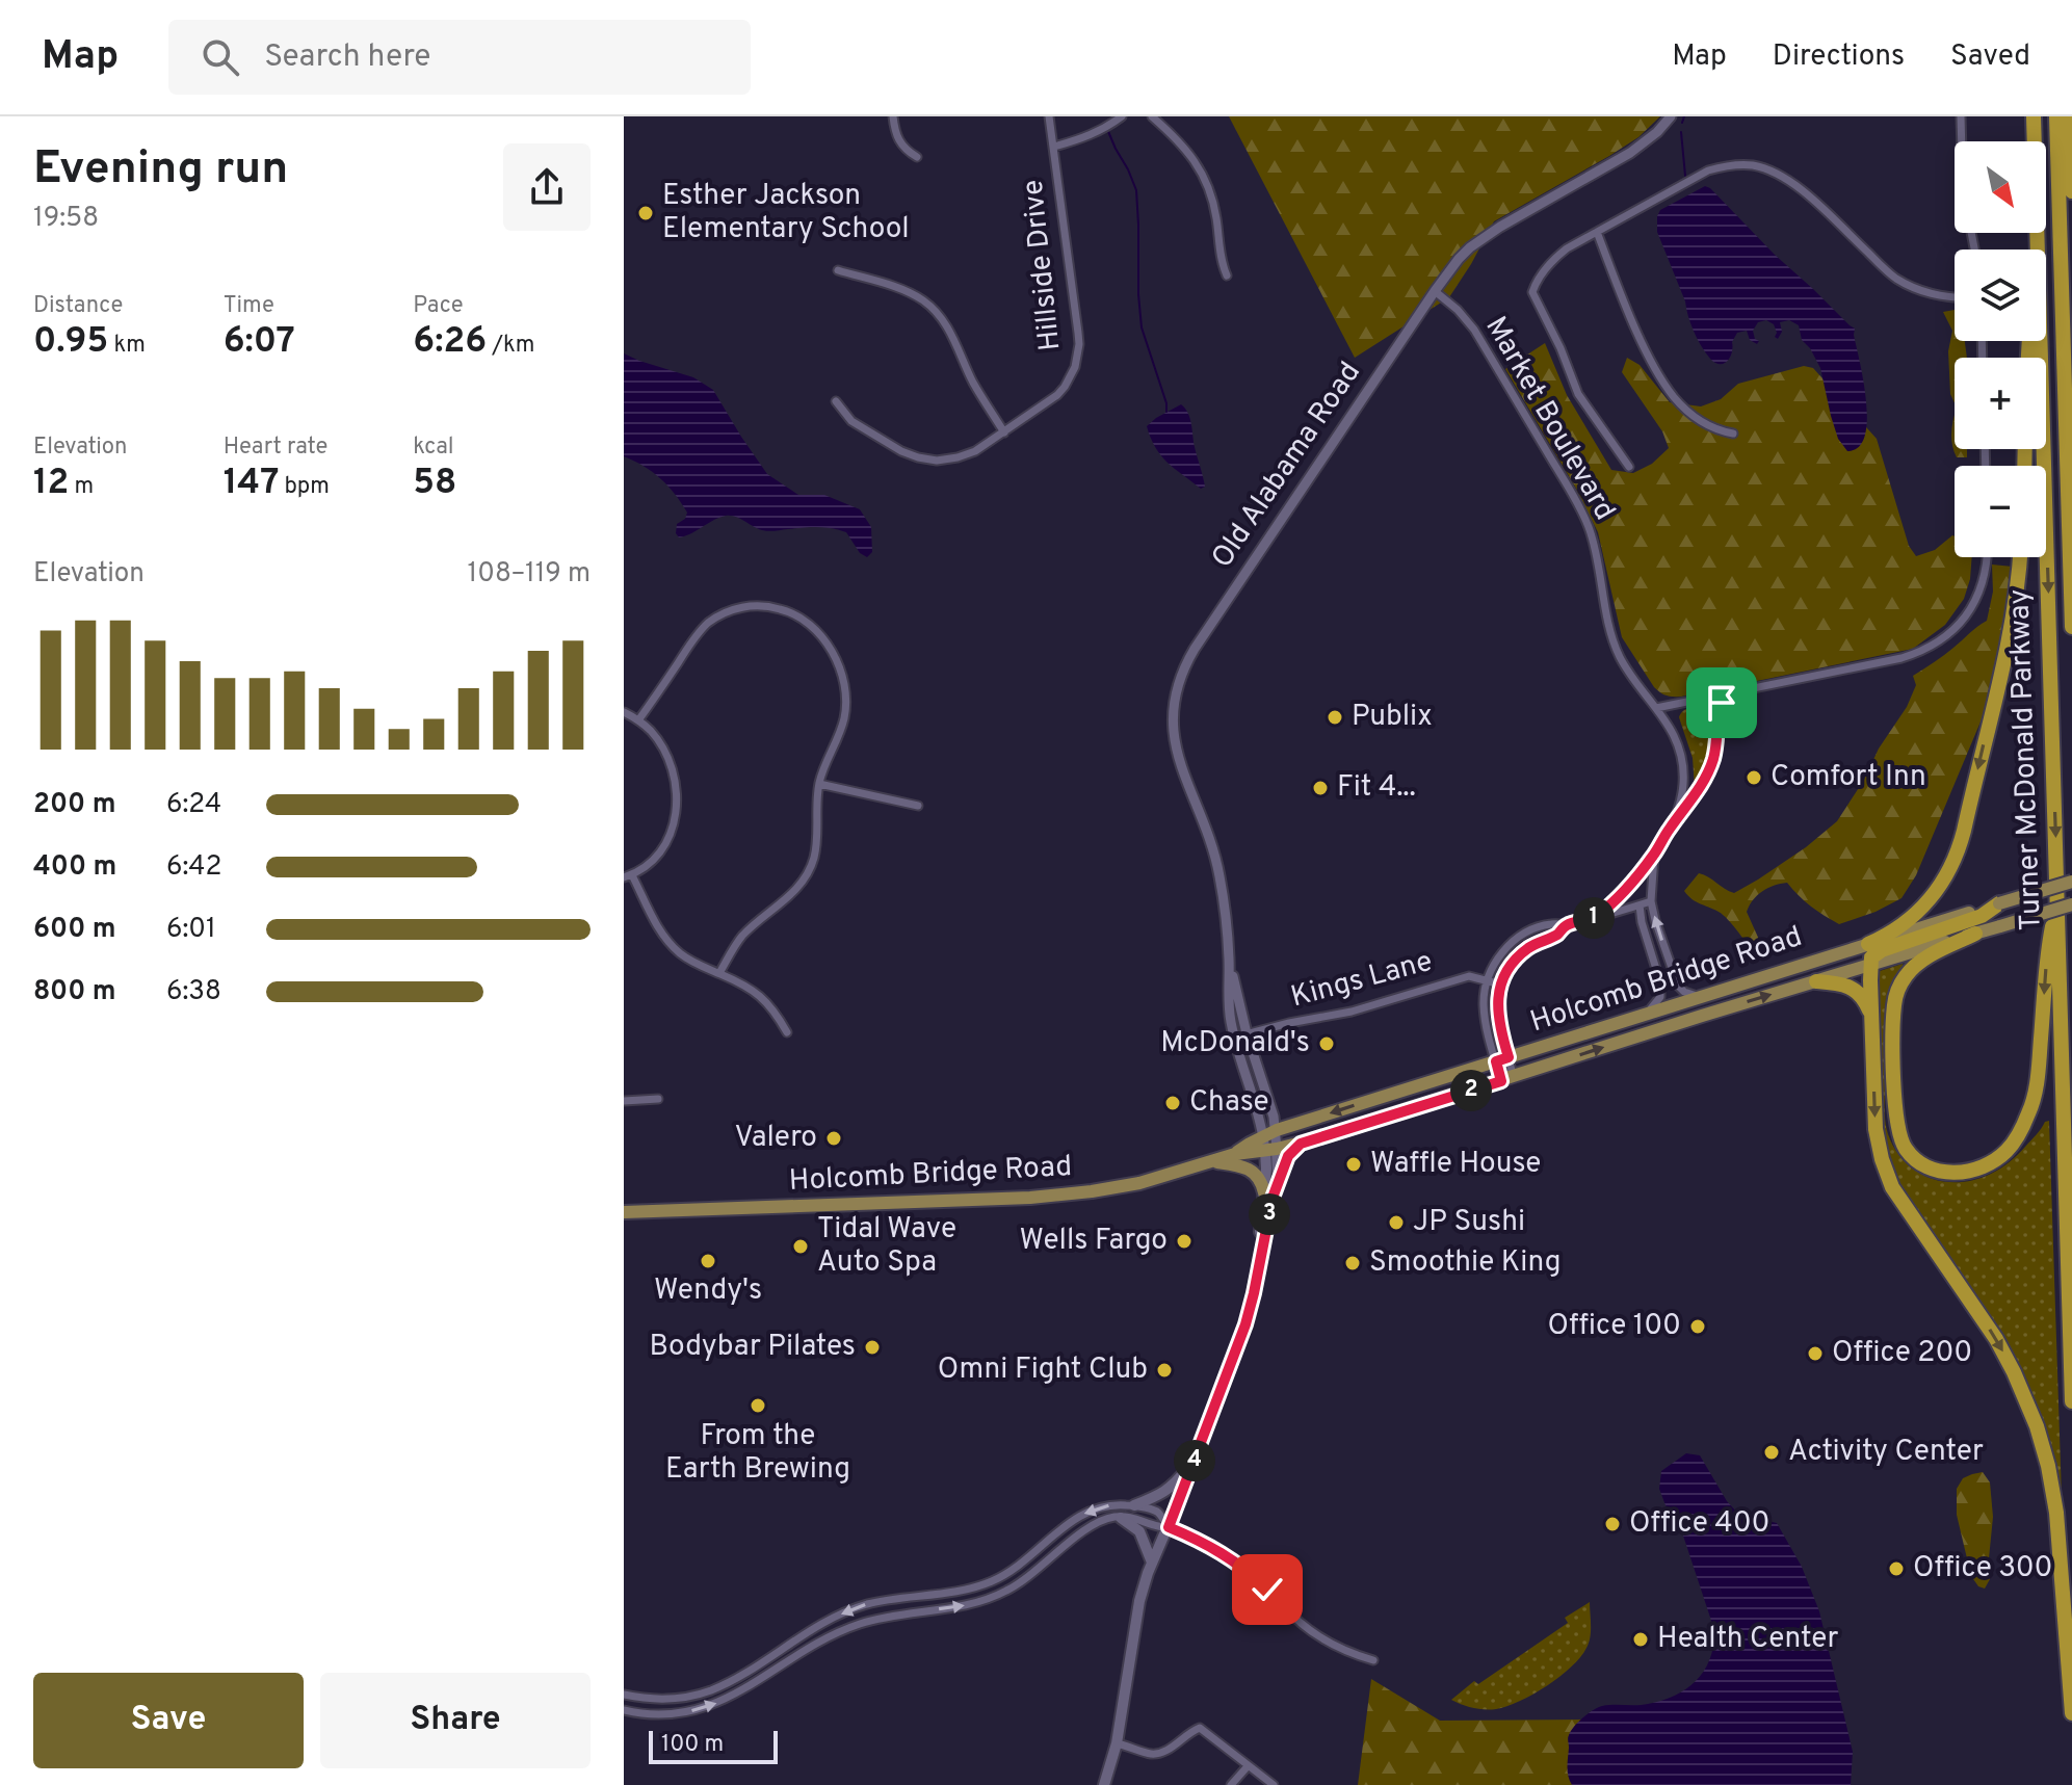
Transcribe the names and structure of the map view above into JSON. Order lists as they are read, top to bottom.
{
  "streets": {
    "highway": ["Turner McDonald Parkway"],
    "main road": ["Old Alabama Road", "Holcomb Bridge Road"],
    "street": ["Hillside Drive", "Market Boulevard", "Kings Lane"]
  },
  "crossings": [
    ["Market Boulevard", "Old Alabama Road"],
    ["Market Boulevard", "Kings Lane"],
    ["Old Alabama Road", "Kings Lane"],
    ["Old Alabama Road", "Holcomb Bridge Road"],
    ["Turner McDonald Parkway", "Holcomb Bridge Road"]
  ],
  "places": [
    "Esther Jackson Elementary School",
    "Publix",
    "Comfort Inn",
    "Fit 4...",
    "McDonald's",
    "Chase",
    "Valero",
    "Waffle House",
    "JP Sushi",
    "Wells Fargo",
    "Tidal Wave Auto Spa",
    "Wendy's",
    "Smoothie King",
    "Office 100",
    "Bodybar Pilates",
    "Office 200",
    "Omni Fight Club",
    "From the Earth Brewing",
    "Activity Center",
    "Office 400",
    "Office 300",
    "Health Center"
  ],
  "scale_bar": "100 m",
  "north": "bottom right",
  "page": {
    "header": "Map",
    "search": "Search here",
    "nav": ["Map", "Directions", "Saved"],
    "heading": ["Evening run", "19:58"],
    "map_buttons": ["+", "−"],
    "stats": [
      ["Distance", "0.95 km"],
      ["Time", "6:07"],
      ["Pace", "6:26 /km"],
      ["Elevation", "12 m"],
      ["Heart rate", "147 bpm"],
      ["kcal", "58"]
    ],
    "chart": ["Elevation", "108–119 m"],
    "list": [
      {
        "name": "200 m",
        "note": "6:24"
      },
      {
        "name": "400 m",
        "note": "6:42"
      },
      {
        "name": "600 m",
        "note": "6:01"
      },
      {
        "name": "800 m",
        "note": "6:38"
      }
    ],
    "pins": [
      "1",
      "2",
      "3",
      "4"
    ],
    "buttons": ["Save", "Share"],
    "scale": "100 m"
  }
}
